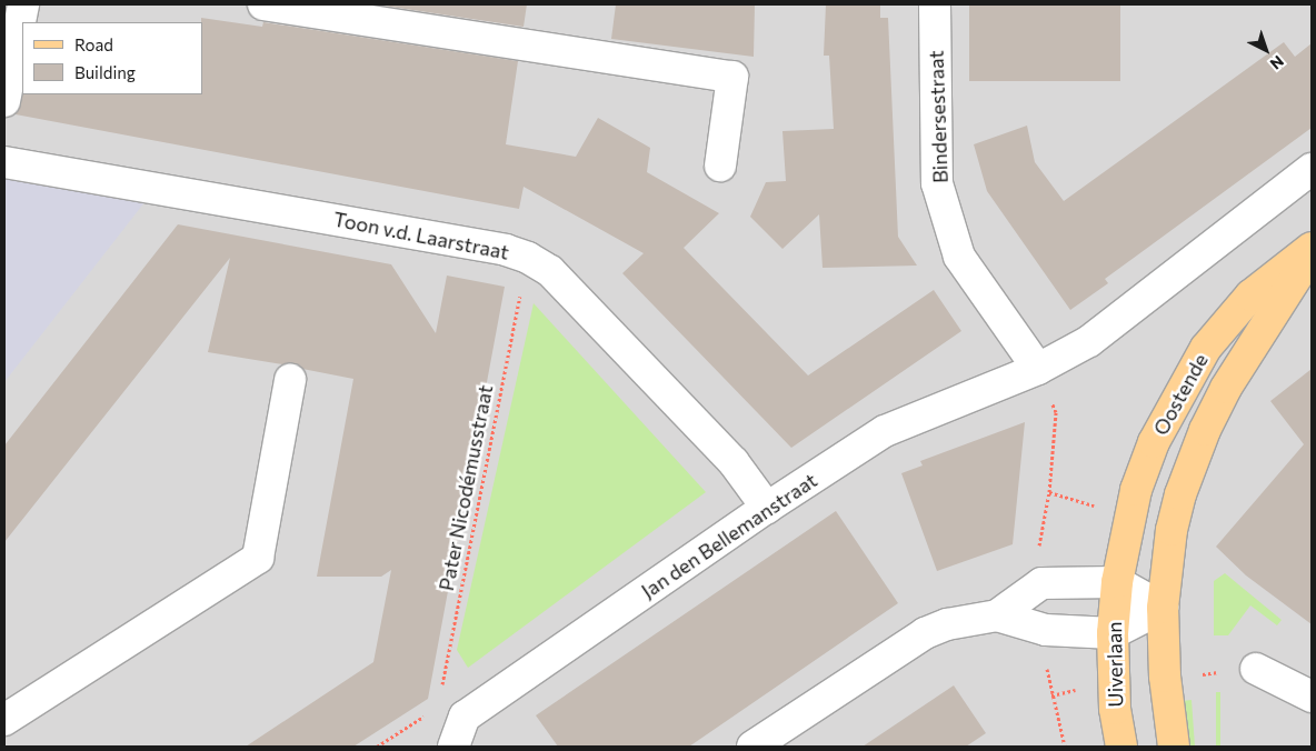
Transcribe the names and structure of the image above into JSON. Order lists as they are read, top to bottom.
{
  "streets": {
    "main road": ["Oostende", "Uiverlaan"],
    "street": ["Bindersestraat", "Toon v.d. Laarstraat", "Jan den Bellemanstraat"],
    "path": ["Pater Nicodémusstraat"]
  },
  "crossings": [
    ["Bindersestraat", "Jan den Bellemanstraat"],
    ["Toon v.d. Laarstraat", "Pater Nicodémusstraat"],
    ["Toon v.d. Laarstraat", "Jan den Bellemanstraat"],
    ["Oostende", "Uiverlaan"],
    ["Pater Nicodémusstraat", "Jan den Bellemanstraat"]
  ],
  "legend": ["Road", "Building"],
  "north": "bottom right"
}
